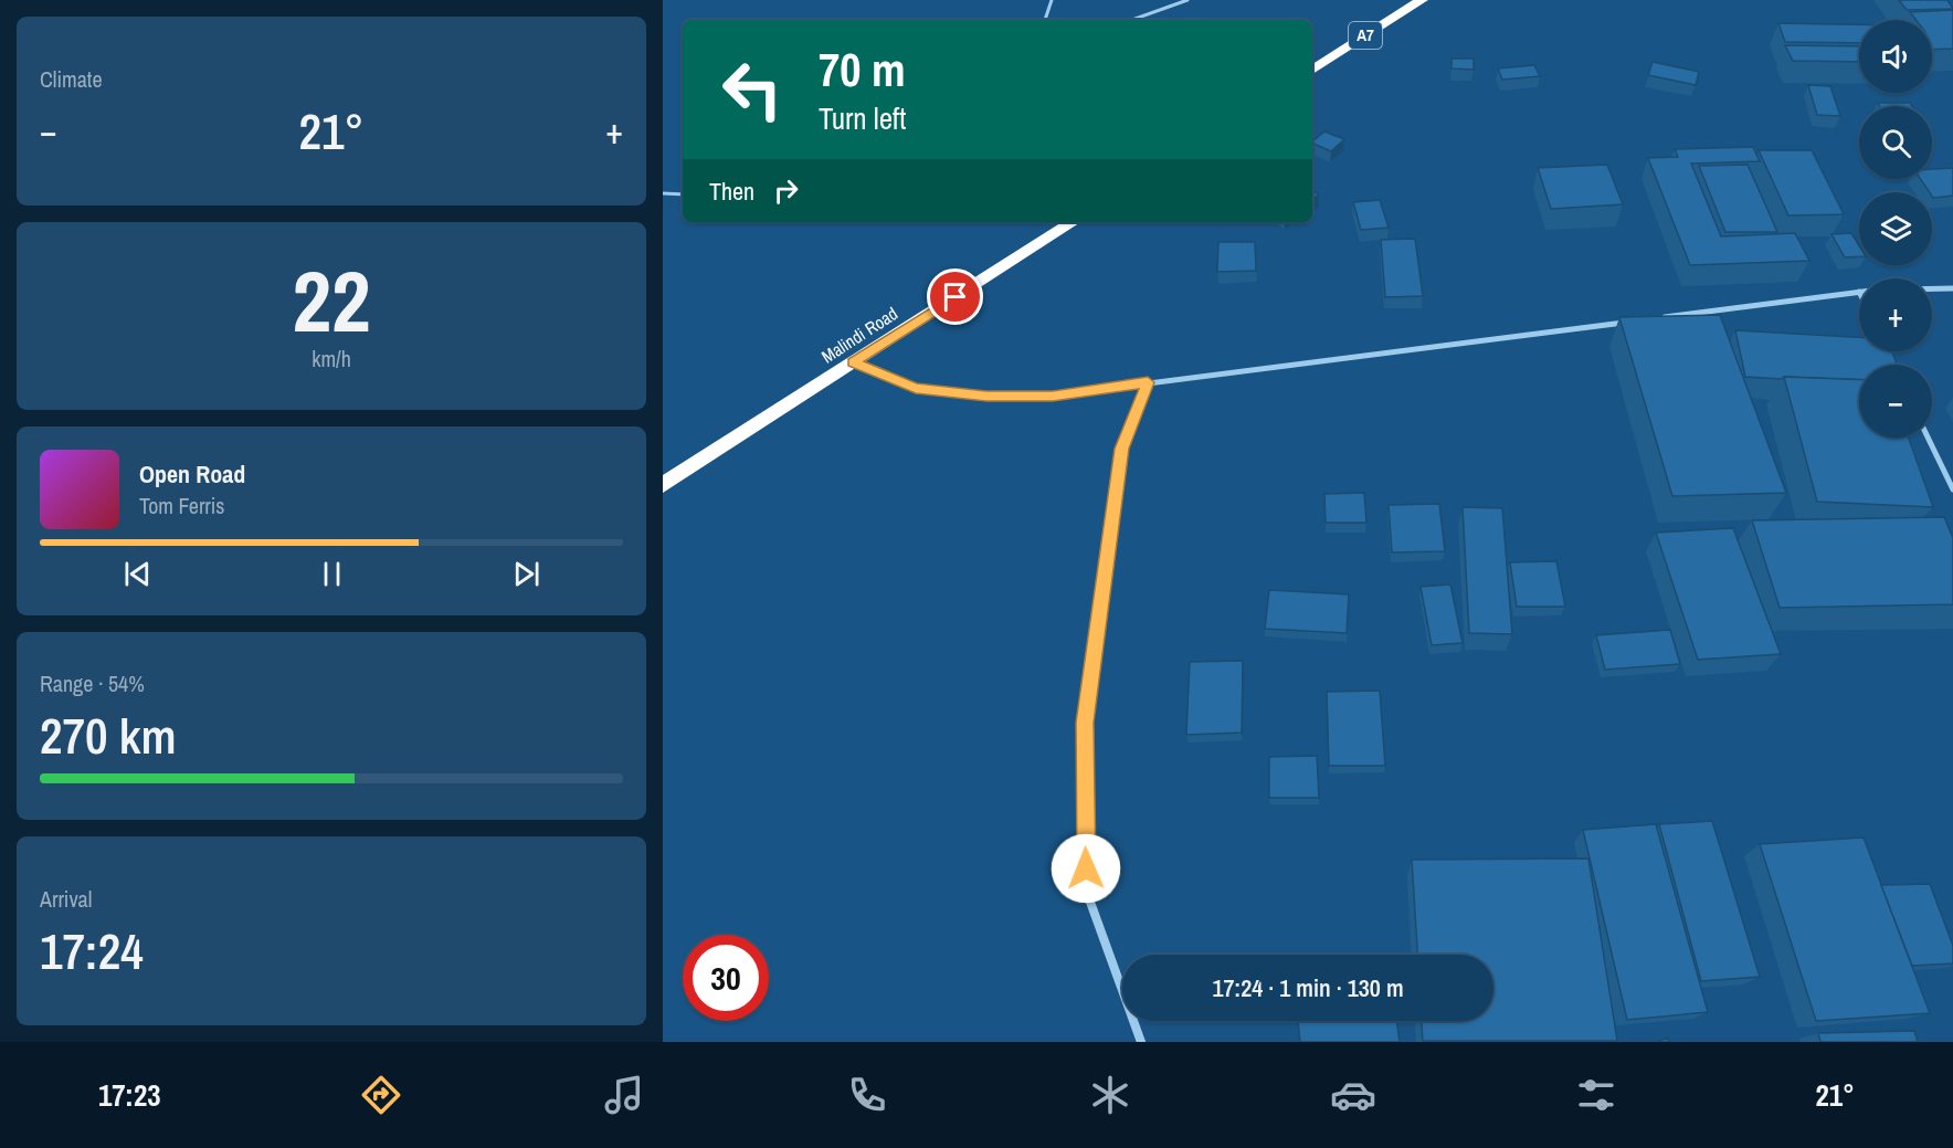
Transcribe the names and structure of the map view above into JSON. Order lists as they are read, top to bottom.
{
  "streets": {
    "highway": ["A7", "Malindi Road"]
  },
  "page": {
    "tile": [
      "Climate",
      ["22", "km/h"],
      ["Range · 54%", "270 km"],
      ["Arrival", "17:24"]
    ],
    "map_buttons": ["+", "−"],
    "turn": ["70 m", "Turn left"],
    "heat": ["−", "21°", "+"],
    "then": "Then",
    "song": ["Open Road", "Tom Ferris"],
    "limit": "30",
    "trip": "17:24 · 1 min · 130 m",
    "tabs": ["17:23", "21°"]
  }
}
